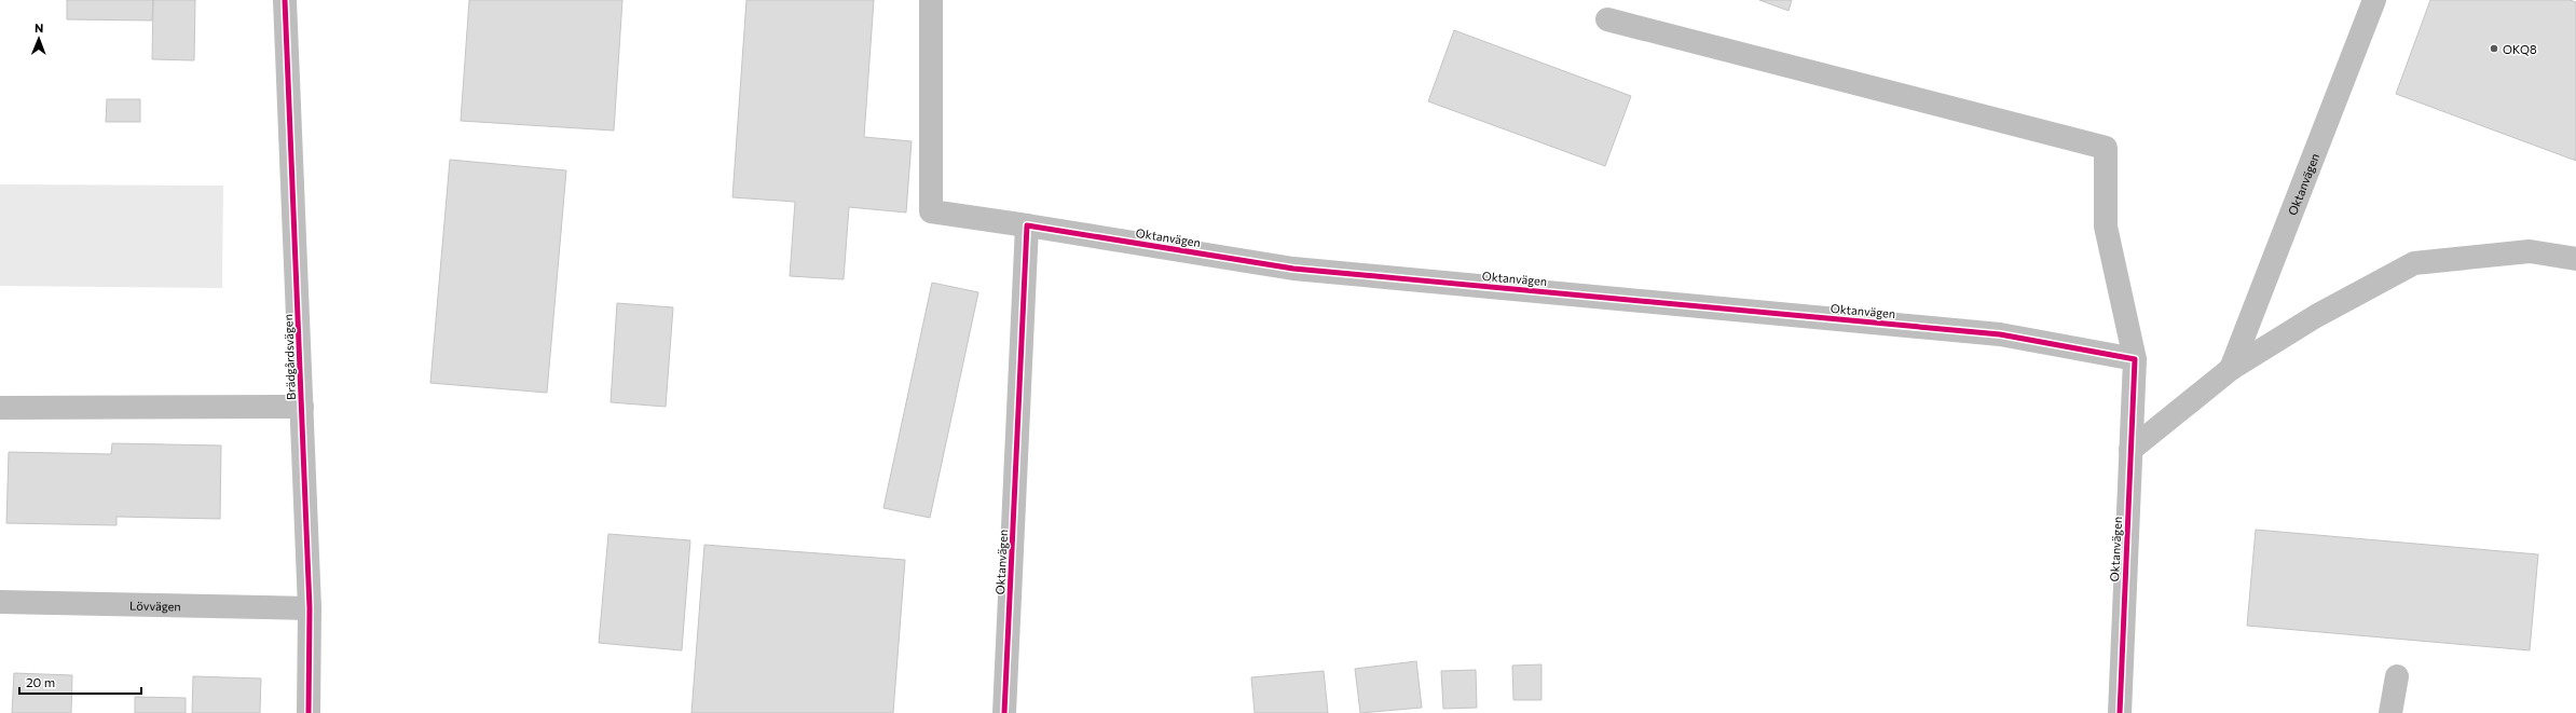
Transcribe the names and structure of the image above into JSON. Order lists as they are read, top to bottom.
{
  "streets": {
    "street": ["Oktanvägen", "Brädgårdsvägen", "Lövvägen"]
  },
  "crossings": [
    ["Brädgårdsvägen", "Lövvägen"]
  ],
  "places": ["OKQ8"],
  "scale_bar": "20 m",
  "north": "top"
}
